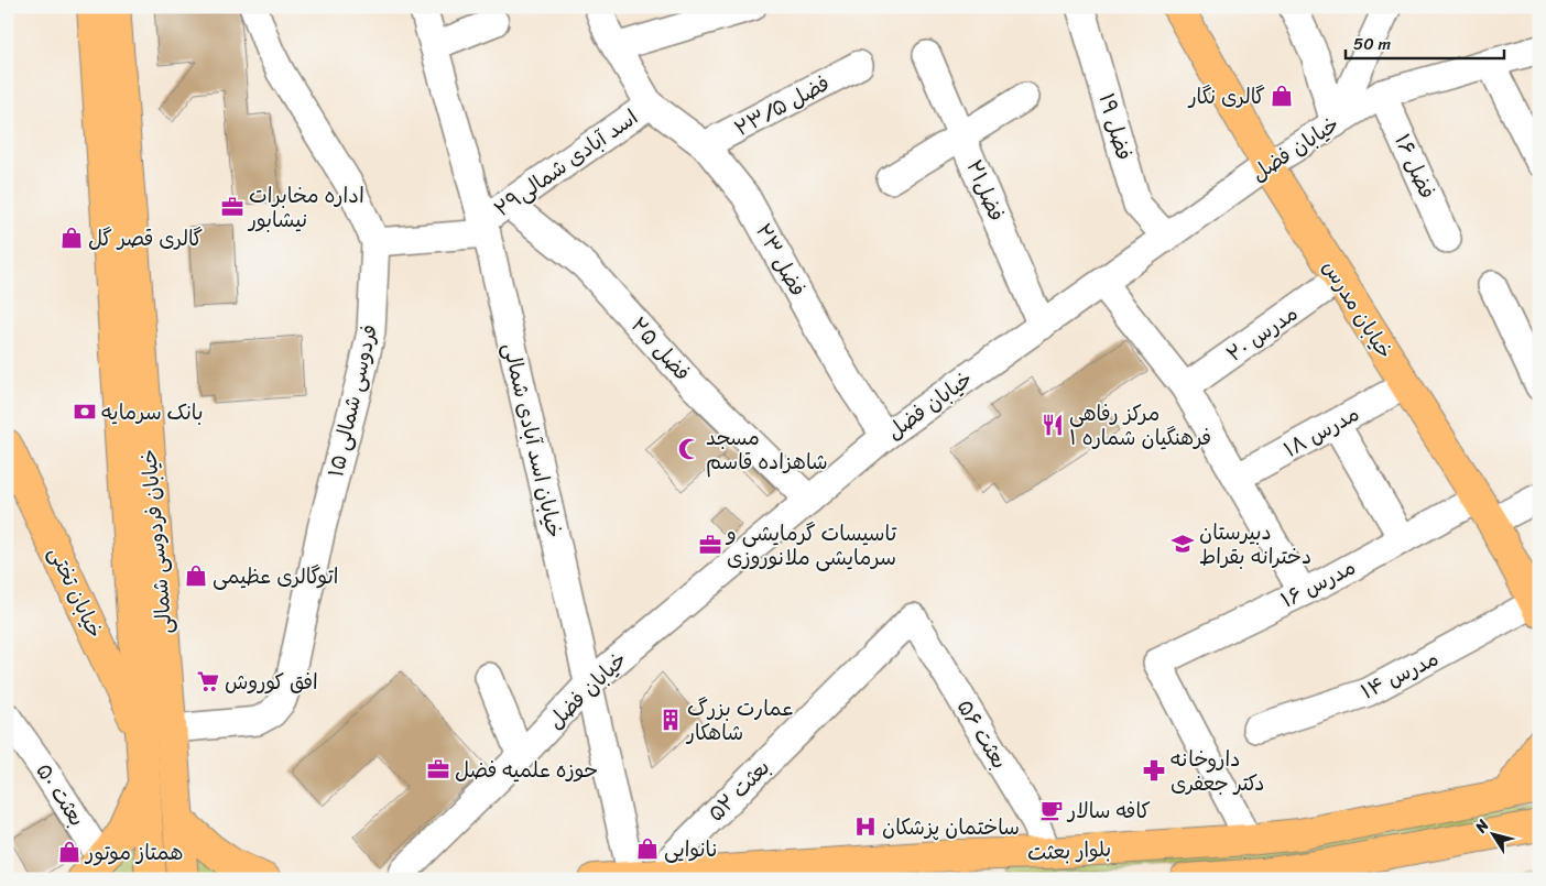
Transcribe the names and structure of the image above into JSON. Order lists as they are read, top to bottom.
{
  "streets": {
    "main road": [
      "خیابان مدرس",
      "خیابان فردوسی شمالی",
      "خیابان تختی",
      "بلوار بعثت"
    ],
    "street": [
      "فضل ۲۳/۵",
      "فضل ۱۹",
      "خیابان فضل",
      "اسد آبادی شمالی۲۹",
      "فضل ۱۶",
      "فضل۲۱",
      "فضل ۲۳",
      "مدرس ۲۰",
      "فضل ۲۵",
      "فردوسی شمالی ۱۵",
      "مدرس ۱۸",
      "خیابان اسد آبادی شمالی",
      "مدرس ۱۶",
      "مدرس ۱۴",
      "بعثت ۵۶",
      "بعثت ۵۲",
      "بعثت ۵۰"
    ]
  },
  "crossings": [
    ["فضل ۲۳/۵", "فضل ۲۳"],
    ["فضل ۱۹", "خیابان فضل"],
    ["خیابان فضل", "فضل ۱۶"],
    ["خیابان فضل", "فضل۲۱"],
    ["خیابان فضل", "فضل ۲۳"],
    ["خیابان فضل", "خیابان مدرس"],
    ["خیابان فضل", "فضل ۲۵"],
    ["خیابان فضل", "خیابان اسد آبادی شمالی"],
    ["اسد آبادی شمالی۲۹", "فضل ۲۳"],
    ["اسد آبادی شمالی۲۹", "فضل ۲۵"],
    ["اسد آبادی شمالی۲۹", "خیابان اسد آبادی شمالی"],
    ["خیابان مدرس", "مدرس ۲۰"],
    ["خیابان مدرس", "مدرس ۱۸"],
    ["خیابان مدرس", "مدرس ۱۶"],
    ["خیابان مدرس", "مدرس ۱۴"],
    ["فردوسی شمالی ۱۵", "خیابان فردوسی شمالی"],
    ["خیابان اسد آبادی شمالی", "بلوار بعثت"],
    ["خیابان فردوسی شمالی", "خیابان تختی"],
    ["مدرس ۱۶", "بلوار بعثت"],
    ["بعثت ۵۶", "بعثت ۵۲"],
    ["بعثت ۵۶", "بلوار بعثت"],
    ["بعثت ۵۲", "بلوار بعثت"]
  ],
  "places": {
    "shop": [
      "گالری نگار",
      "گالری قصر گل",
      "اتوگالری عظیمی",
      "نانوایی",
      "همتاز موتور"
    ],
    "office": ["اداره مخابرات نیشابور", "تاسیسات گرمایشی و سرمایشی ملانوروزی", "حوزه علمیه فضل"],
    "bank": ["بانک سرمایه"],
    "restaurant": ["مرکز رفاهی فرهنگیان شماره ۱"],
    "mosque": ["مسجد شاهزاده قاسم"],
    "school or university": ["دبیرستان دخترانه بقراط"],
    "supermarket": ["افق کوروش"],
    "building": ["عمارت بزرگ شاهکار"],
    "pharmacy": ["داروخانه دکتر جعفری"],
    "cafe": ["کافه سالار"],
    "hospital": ["ساختمان پزشکان"]
  },
  "scale_bar": "50 m",
  "north": "top left"
}
